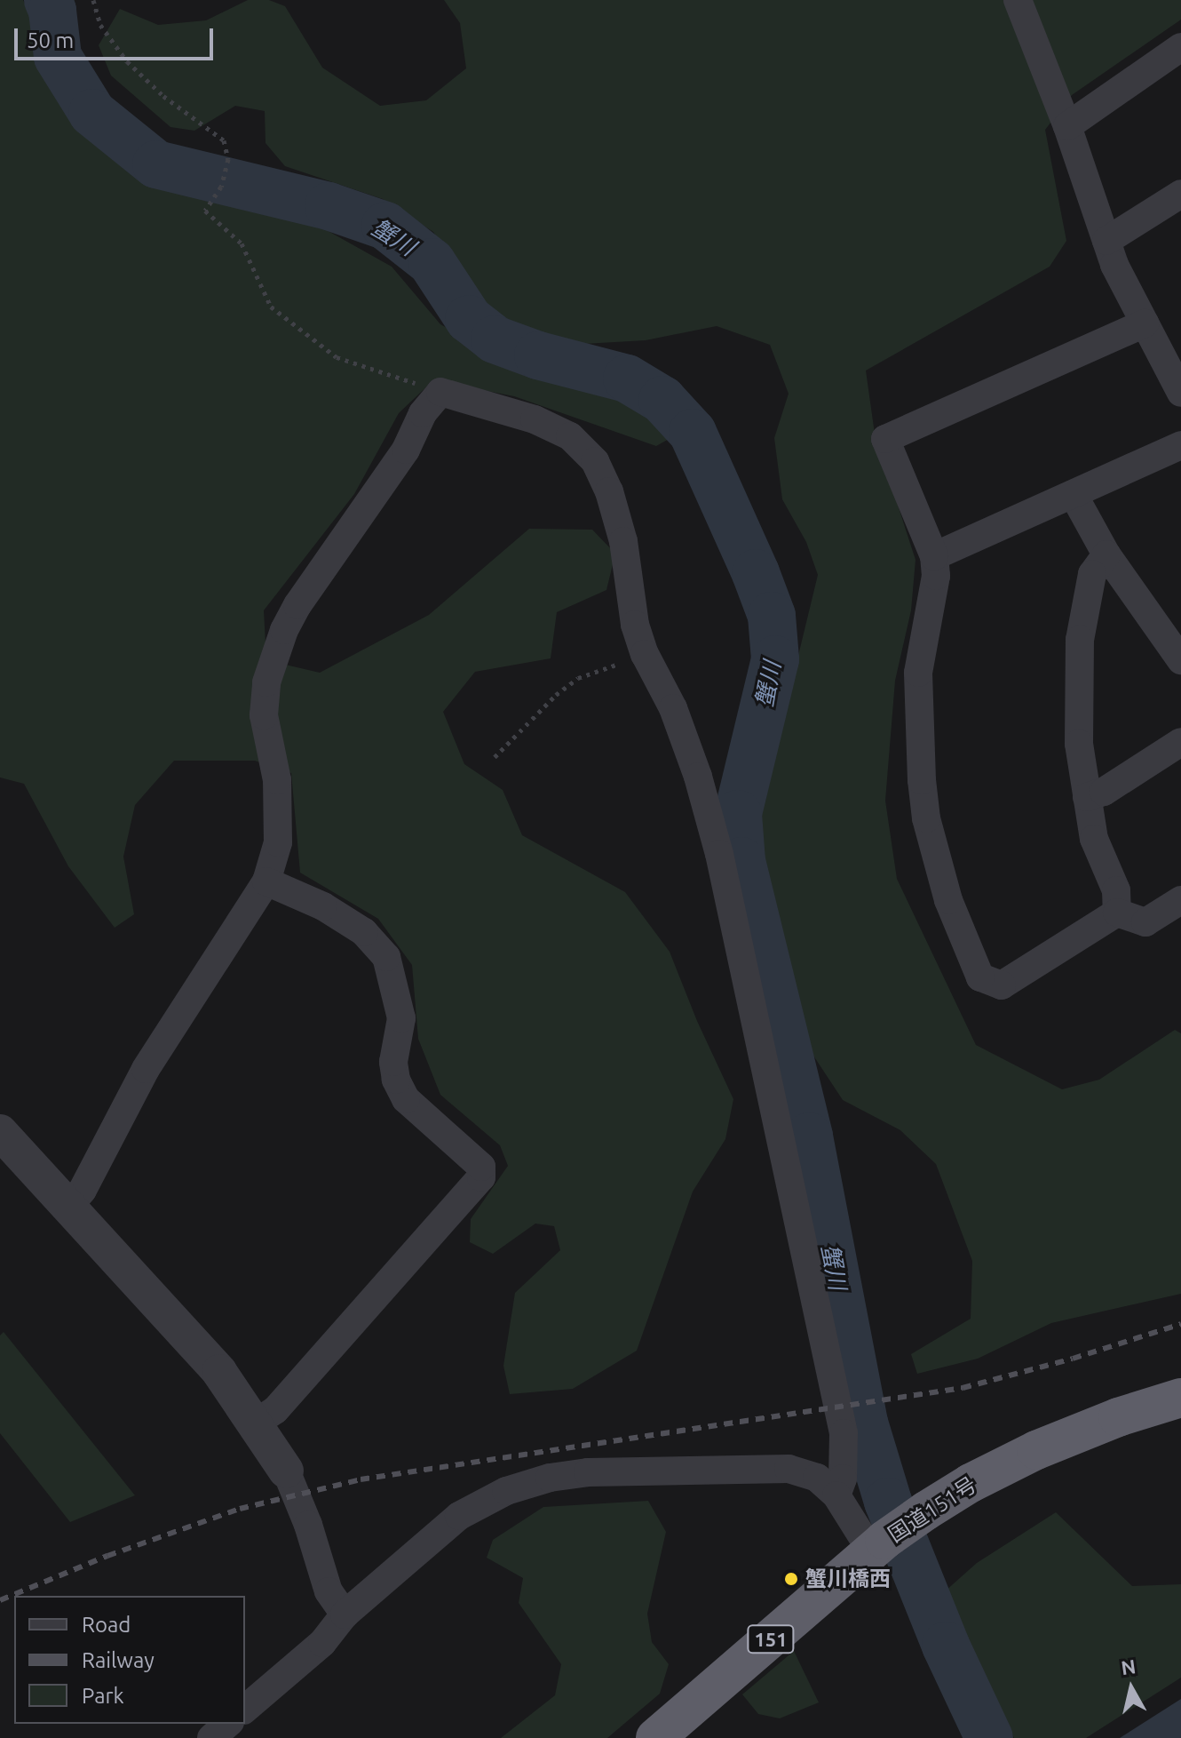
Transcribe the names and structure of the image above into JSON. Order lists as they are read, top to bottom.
{
  "streets": {
    "highway": ["国道151号", "151"]
  },
  "water": ["蟹川"],
  "places": ["蟹川橋西"],
  "legend": ["Road", "Railway", "Park"],
  "scale_bar": "50 m",
  "north": "top"
}
